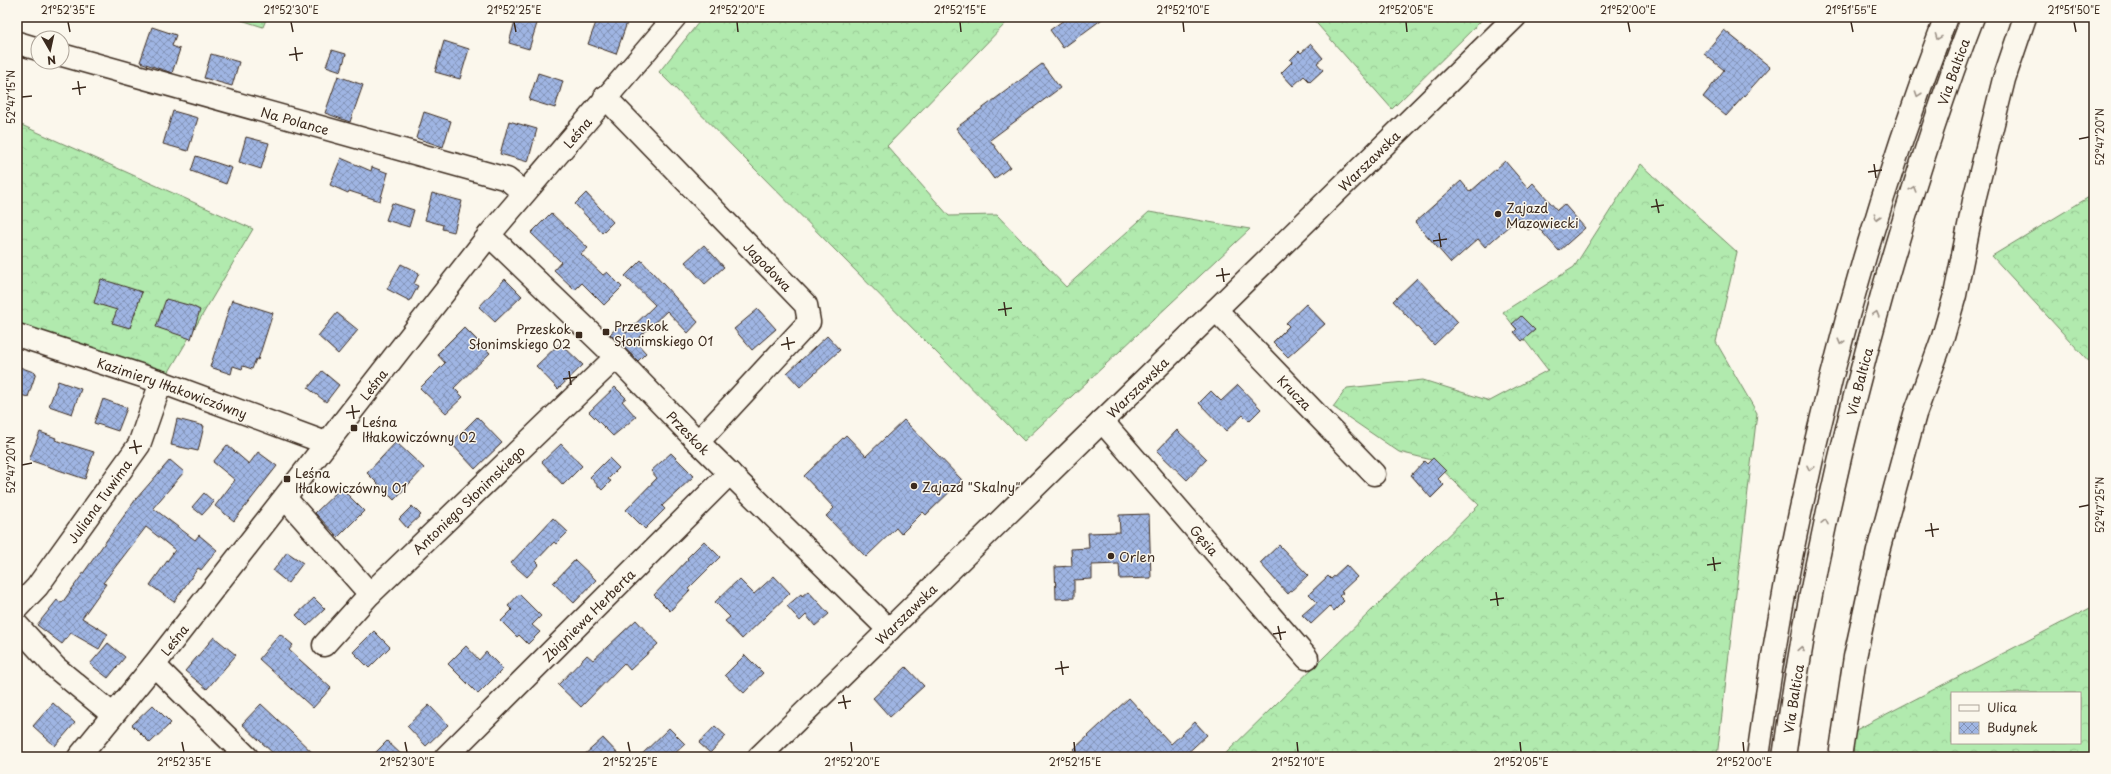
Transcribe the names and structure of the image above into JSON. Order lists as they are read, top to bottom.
{
  "streets": {
    "main road": [
      "Via Baltica",
      "Na Polance",
      "Leśna",
      "Warszawska",
      "Jagodowa",
      "Kazimiery Iłłakowiczówny",
      "Krucza",
      "Przeskok",
      "Antoniego Słonimskiego",
      "Juliana Tuwima",
      "Gęsia",
      "Zbigniewa Herberta"
    ]
  },
  "crossings": [
    ["Na Polance", "Leśna"],
    ["Leśna", "Jagodowa"],
    ["Leśna", "Kazimiery Iłłakowiczówny"],
    ["Leśna", "Przeskok"],
    ["Warszawska", "Krucza"],
    ["Warszawska", "Przeskok"],
    ["Warszawska", "Gęsia"],
    ["Jagodowa", "Przeskok"],
    ["Kazimiery Iłłakowiczówny", "Juliana Tuwima"],
    ["Przeskok", "Antoniego Słonimskiego"],
    ["Przeskok", "Zbigniewa Herberta"]
  ],
  "places": {
    "other": ["Zajazd Mazowiecki", "Zajazd \"Skalny\"", "Orlen"],
    "transit": [
      "Przeskok Słonimskiego 01",
      "Przeskok Słonimskiego 02",
      "Leśna Iłłakowiczówny 02",
      "Leśna Iłłakowiczówny 01"
    ]
  },
  "legend": ["Ulica", "Budynek"],
  "north": "bottom",
  "coordinates": [
    "21°52'35\"E",
    "21°52'30\"E",
    "21°52'25\"E",
    "21°52'20\"E",
    "21°52'15\"E",
    "21°52'10\"E",
    "21°52'05\"E",
    "21°52'00\"E",
    "21°51'55\"E",
    "21°51'50\"E",
    "52°47'15\"N",
    "52°47'20\"N",
    "52°47'25\"N"
  ]
}
